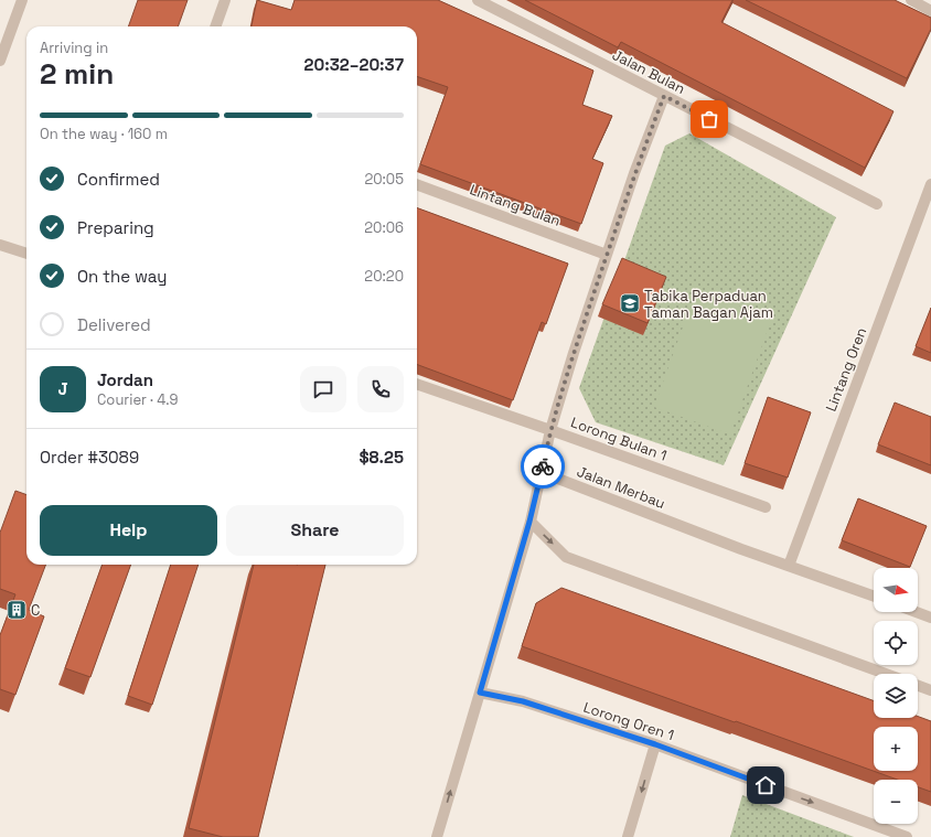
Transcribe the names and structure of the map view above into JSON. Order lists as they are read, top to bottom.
{
  "streets": {
    "street": [
      "Jalan Bulan",
      "Lintang Bulan",
      "Lintang Oren",
      "Lorong Bulan 1",
      "Jalan Merbau",
      "Lorong Oren 1"
    ]
  },
  "crossings": [
    ["Lintang Oren", "Jalan Merbau"]
  ],
  "one_way": ["Lorong Oren 1"],
  "places": {
    "school or university": ["Tabika Perpaduan Taman Bagan Ajam"],
    "building": ["C"]
  },
  "north": "right",
  "page": {
    "heading": ["2 min", "Arriving in", "20:32–20:37"],
    "panel": [
      "Jordan",
      "Courier · 4.9",
      "Order #3089",
      "$8.25"
    ],
    "bar": "On the way · 160 m",
    "list": [
      ["Confirmed", "20:05"],
      ["Preparing", "20:06"],
      ["On the way", "20:20"],
      "Delivered"
    ],
    "round": "J",
    "buttons": ["Help", "Share"],
    "map_buttons": ["+", "−"]
  }
}
